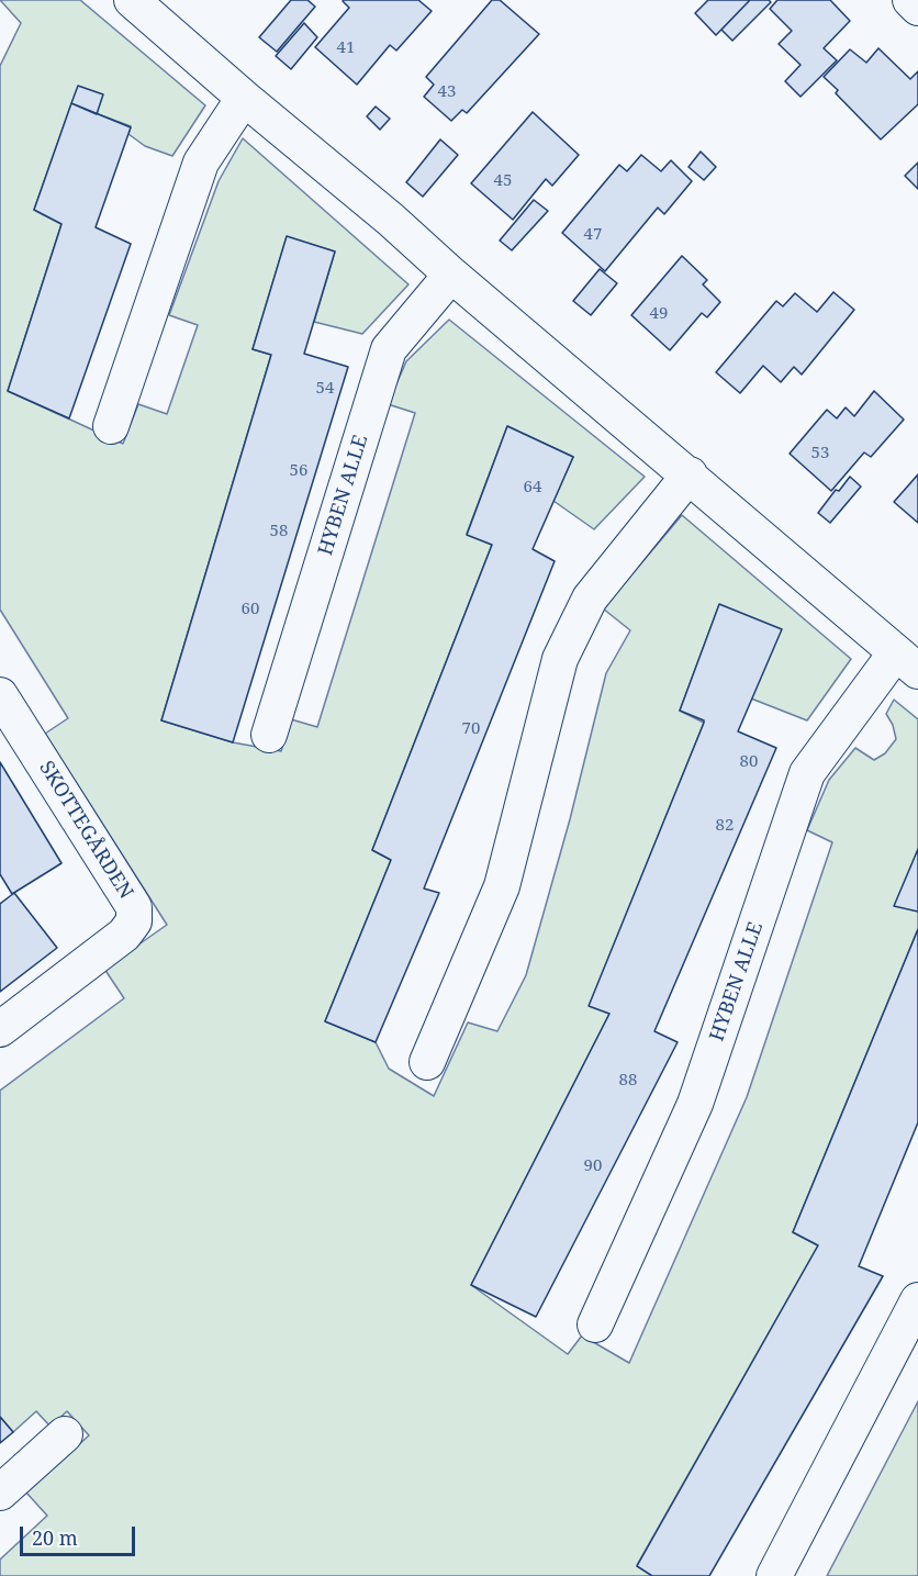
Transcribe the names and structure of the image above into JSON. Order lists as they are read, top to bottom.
{
  "streets": {
    "street": ["HYBEN ALLE", "SKOTTEGÅRDEN"]
  },
  "house_numbers": [
    "41",
    "43",
    "45",
    "47",
    "49",
    "54",
    "53",
    "56",
    "64",
    "58",
    "60",
    "70",
    "80",
    "82",
    "88",
    "90"
  ],
  "scale_bar": "20 m"
}
